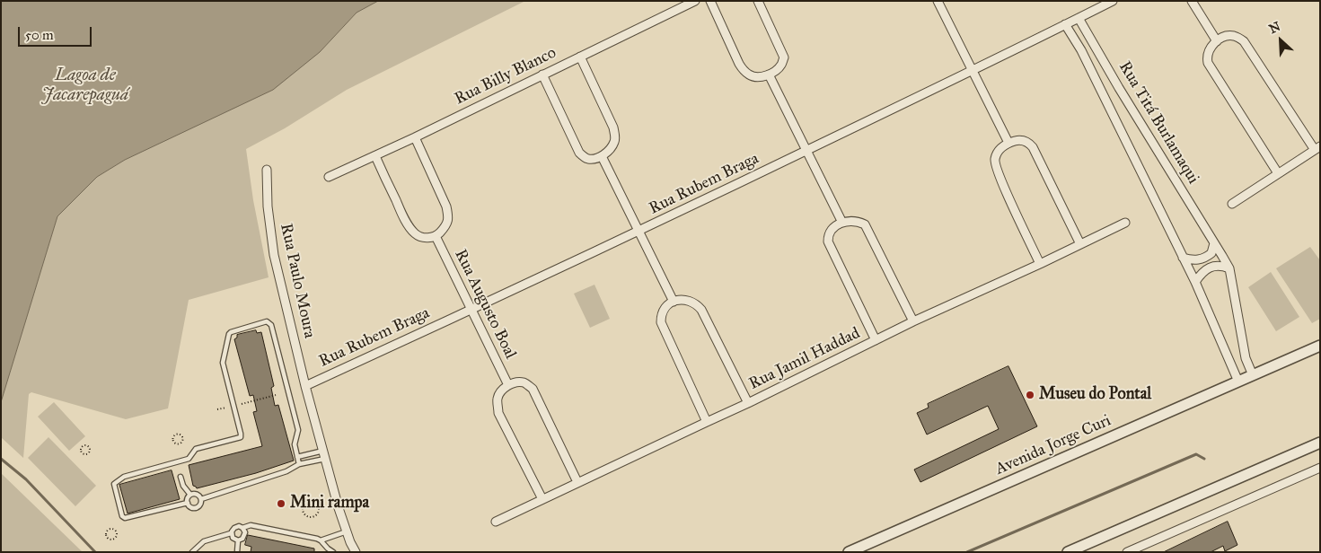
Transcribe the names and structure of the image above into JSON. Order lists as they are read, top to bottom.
{
  "streets": {
    "street": [
      "Rua Billy Blanco",
      "Rua Titá Burlamaqui",
      "Rua Rubem Braga",
      "Rua Paulo Moura",
      "Rua Augusto Boal",
      "Rua Jamil Haddad",
      "Avenida Jorge Curi"
    ]
  },
  "crossings": [
    ["Rua Titá Burlamaqui", "Rua Rubem Braga"],
    ["Rua Titá Burlamaqui", "Avenida Jorge Curi"],
    ["Rua Rubem Braga", "Rua Paulo Moura"],
    ["Rua Rubem Braga", "Rua Augusto Boal"]
  ],
  "water": ["Lagoa de Jacarepaguá"],
  "places": ["Museu do Pontal", "Mini rampa"],
  "scale_bar": "50 m",
  "north": "top left"
}
